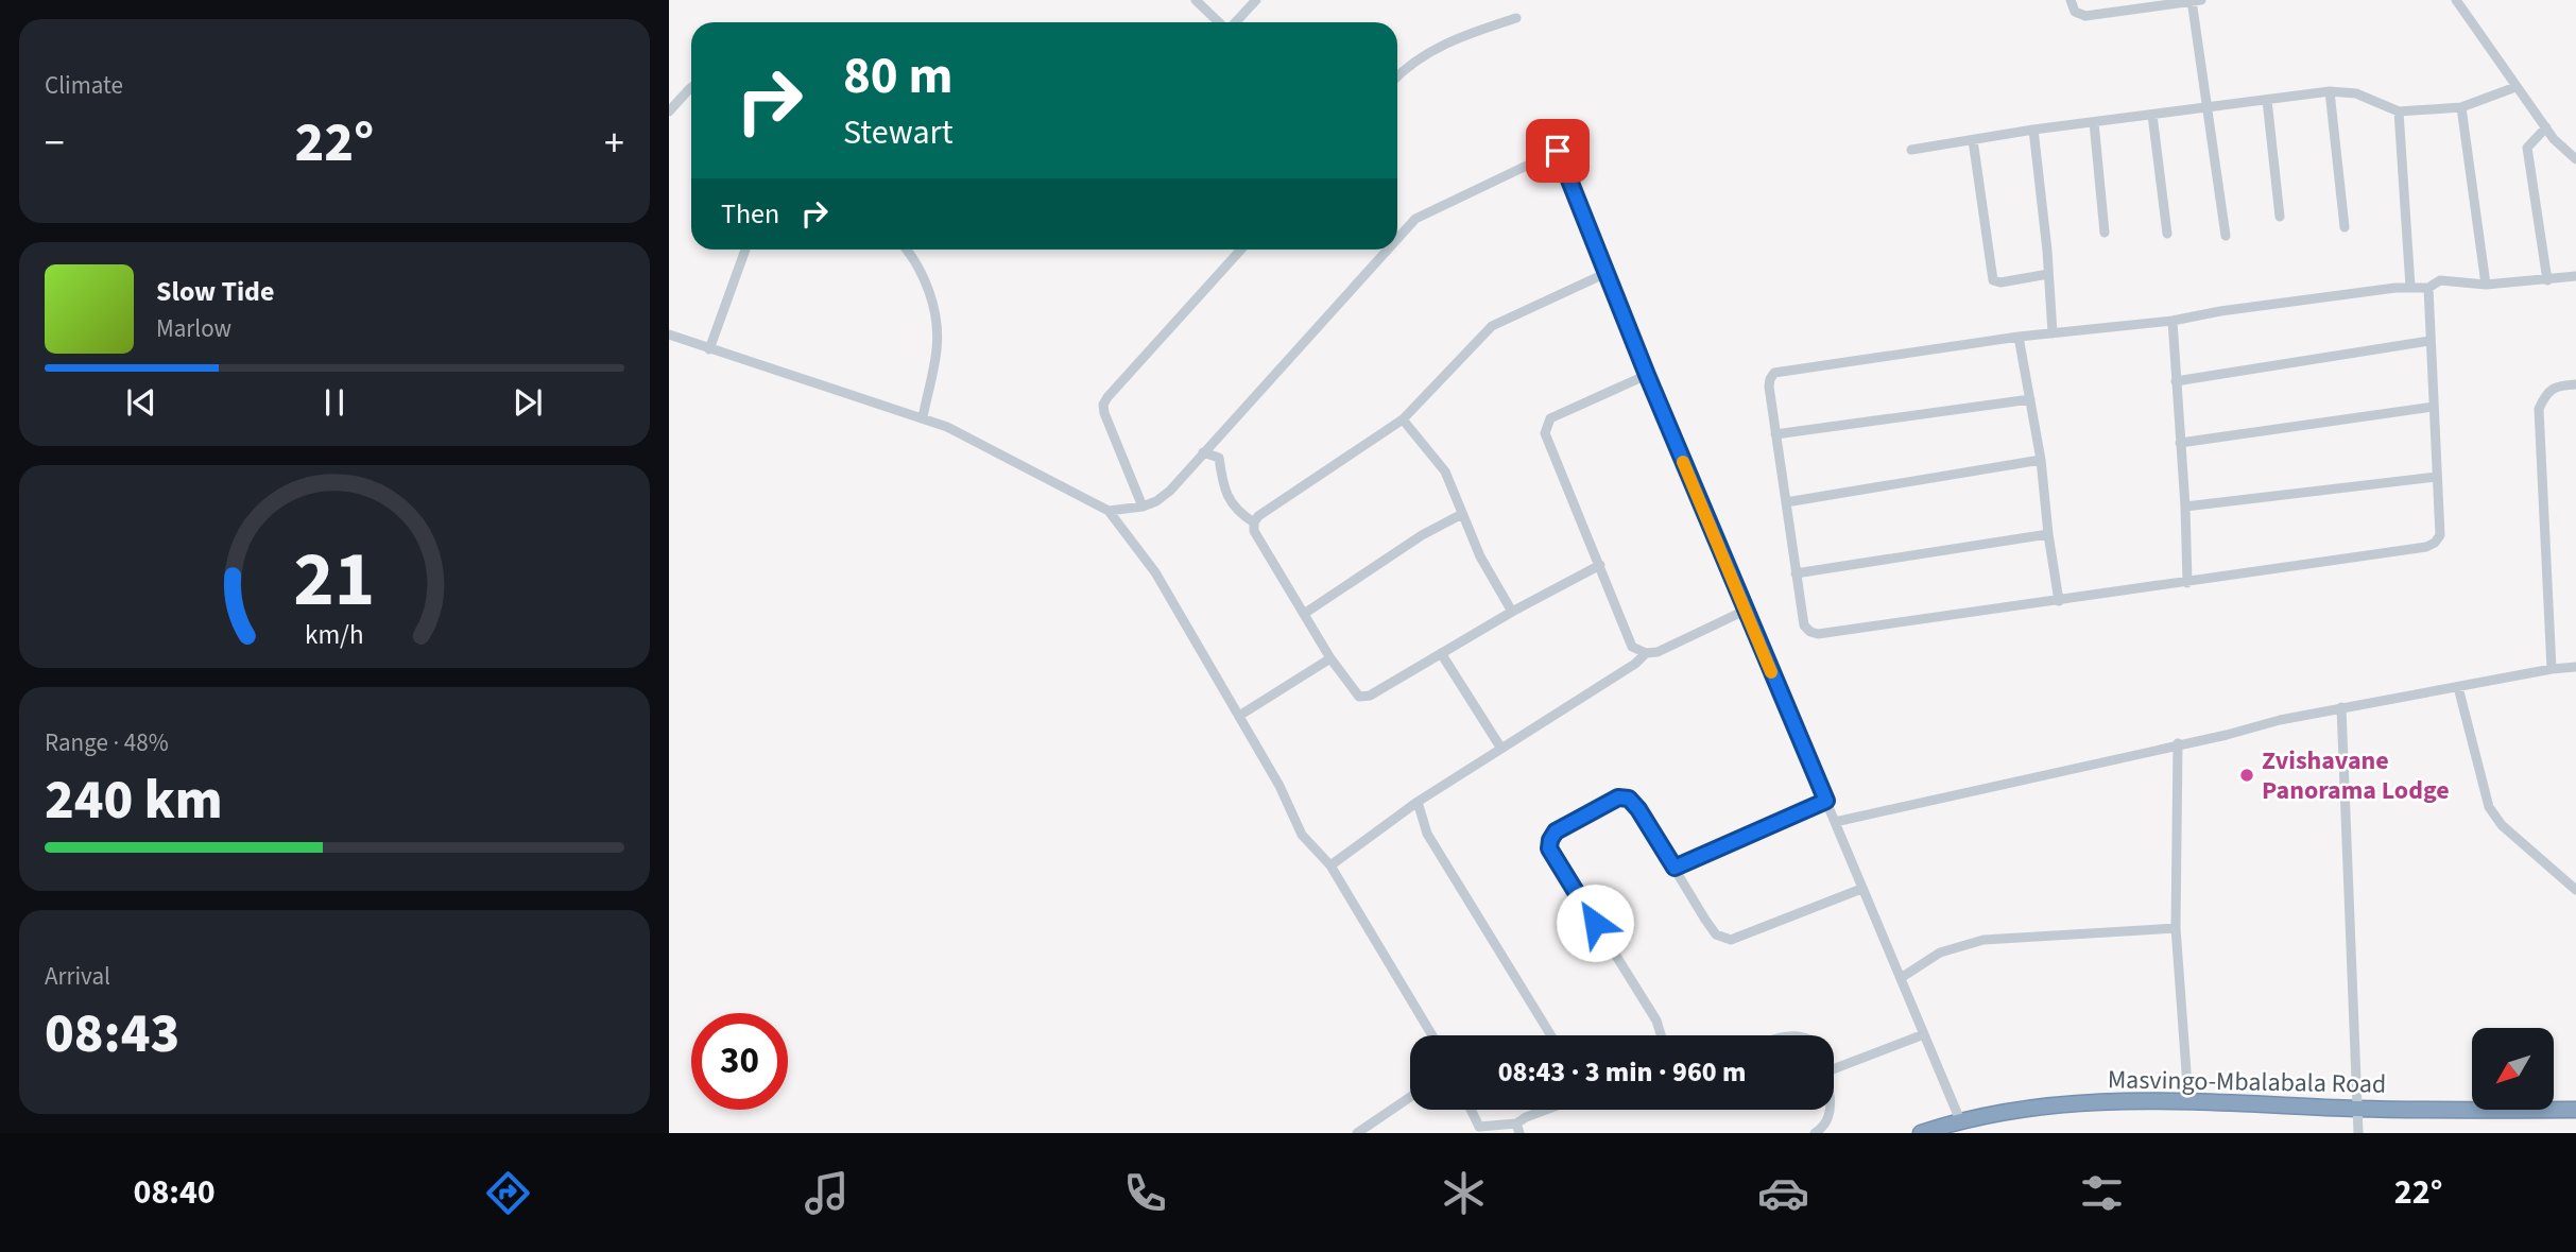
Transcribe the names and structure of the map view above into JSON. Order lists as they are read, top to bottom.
{
  "streets": {
    "highway": ["Masvingo-Mbalabala Road"]
  },
  "places": ["Zvishavane Panorama Lodge"],
  "north": "bottom left",
  "page": {
    "tile": [
      "Climate",
      ["Range · 48%", "240 km"],
      ["Arrival", "08:43"]
    ],
    "turn": ["80 m", "Stewart"],
    "heat": ["−", "22°", "+"],
    "then": "Then",
    "song": ["Slow Tide", "Marlow"],
    "limit": "30",
    "trip": "08:43 · 3 min · 960 m",
    "tabs": ["08:40", "22°"],
    "gauge": ["21", "km/h"]
  }
}
